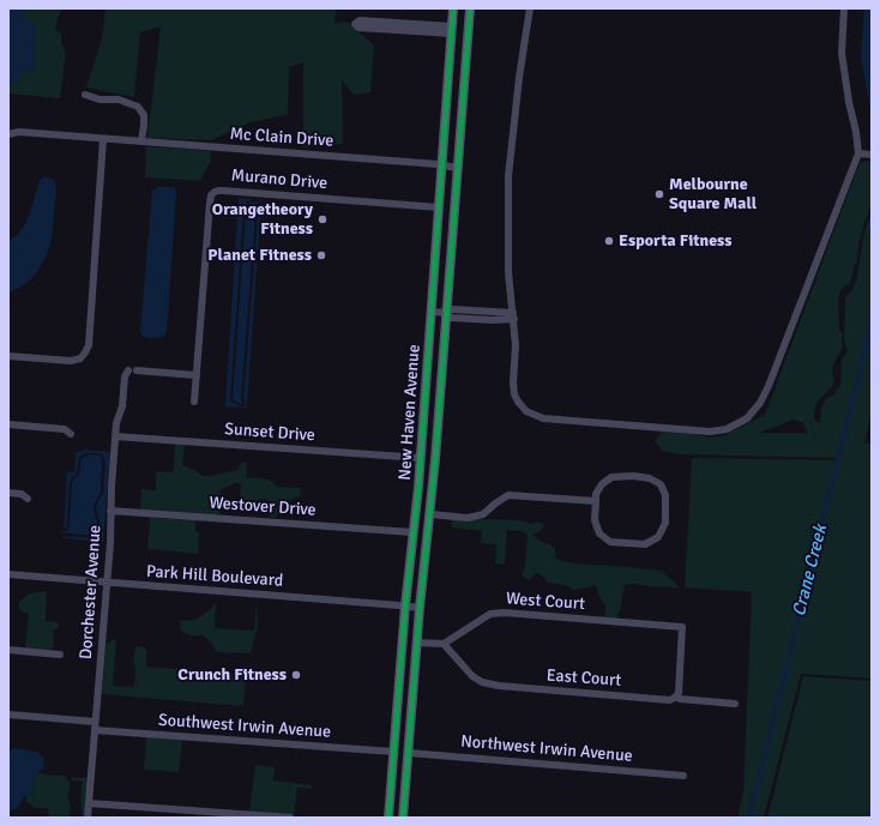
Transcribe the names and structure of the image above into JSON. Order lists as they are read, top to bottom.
{
  "streets": {
    "main road": ["New Haven Avenue"],
    "street": [
      "Mc Clain Drive",
      "Murano Drive",
      "Sunset Drive",
      "Westover Drive",
      "Park Hill Boulevard",
      "Dorchester Avenue",
      "West Court",
      "East Court",
      "Southwest Irwin Avenue",
      "Northwest Irwin Avenue"
    ]
  },
  "crossings": [
    ["Mc Clain Drive", "New Haven Avenue"],
    ["Murano Drive", "New Haven Avenue"],
    ["Murano Drive", "Dorchester Avenue"],
    ["New Haven Avenue", "Sunset Drive"],
    ["New Haven Avenue", "Westover Drive"],
    ["New Haven Avenue", "Park Hill Boulevard"],
    ["New Haven Avenue", "Southwest Irwin Avenue"],
    ["New Haven Avenue", "Northwest Irwin Avenue"],
    ["Sunset Drive", "Dorchester Avenue"],
    ["Westover Drive", "Dorchester Avenue"],
    ["Park Hill Boulevard", "Dorchester Avenue"],
    ["Dorchester Avenue", "Southwest Irwin Avenue"],
    ["West Court", "East Court"]
  ],
  "water": ["Crane Creek"],
  "places": [
    "Melbourne Square Mall",
    "Orangetheory Fitness",
    "Esporta Fitness",
    "Planet Fitness",
    "Crunch Fitness"
  ]
}
